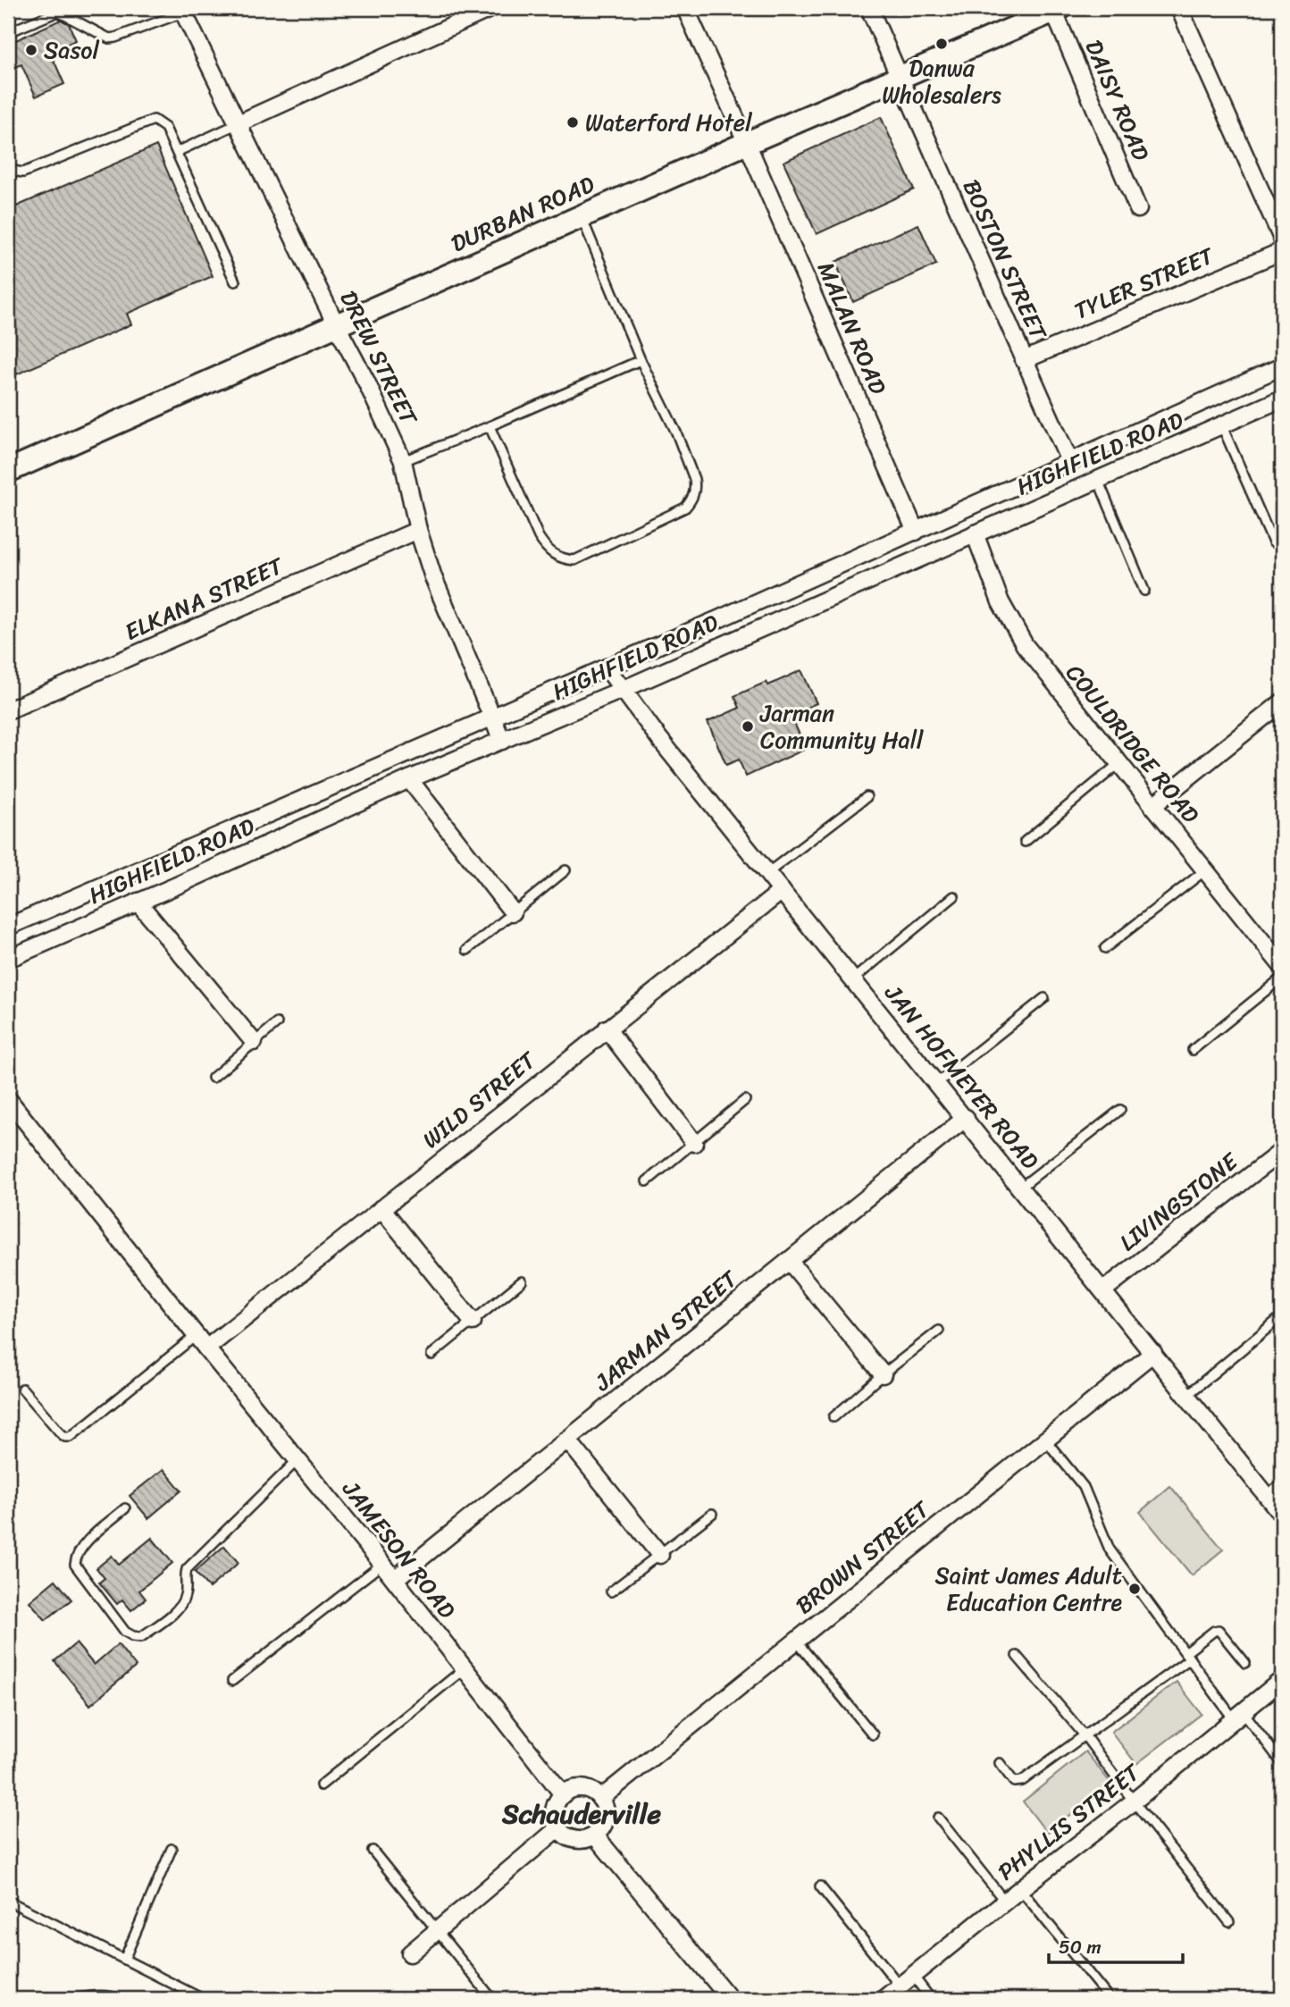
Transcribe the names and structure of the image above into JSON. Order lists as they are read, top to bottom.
{
  "streets": {
    "street": [
      "DAISY ROAD",
      "DURBAN ROAD",
      "BOSTON STREET",
      "TYLER STREET",
      "MALAN ROAD",
      "DREW STREET",
      "HIGHFIELD ROAD",
      "ELKANA STREET",
      "COULDRIDGE ROAD",
      "JAN HOFMEYER ROAD",
      "WILD STREET",
      "LIVINGSTONE",
      "JARMAN STREET",
      "JAMESON ROAD",
      "BROWN STREET",
      "PHYLLIS STREET"
    ]
  },
  "crossings": [
    ["DAISY ROAD", "DURBAN ROAD"],
    ["DURBAN ROAD", "BOSTON STREET"],
    ["DURBAN ROAD", "MALAN ROAD"],
    ["DURBAN ROAD", "DREW STREET"],
    ["BOSTON STREET", "TYLER STREET"],
    ["BOSTON STREET", "HIGHFIELD ROAD"],
    ["MALAN ROAD", "HIGHFIELD ROAD"],
    ["DREW STREET", "HIGHFIELD ROAD"],
    ["DREW STREET", "ELKANA STREET"],
    ["HIGHFIELD ROAD", "COULDRIDGE ROAD"],
    ["HIGHFIELD ROAD", "JAN HOFMEYER ROAD"],
    ["JAN HOFMEYER ROAD", "WILD STREET"],
    ["JAN HOFMEYER ROAD", "LIVINGSTONE"],
    ["JAN HOFMEYER ROAD", "JARMAN STREET"],
    ["JAN HOFMEYER ROAD", "BROWN STREET"],
    ["WILD STREET", "JAMESON ROAD"],
    ["JARMAN STREET", "JAMESON ROAD"],
    ["JAMESON ROAD", "BROWN STREET"]
  ],
  "districts": ["Schauderville"],
  "places": [
    "Danwa Wholesalers",
    "Sasol",
    "Waterford Hotel",
    "Jarman Community Hall",
    "Saint James Adult Education Centre"
  ],
  "scale_bar": "50 m"
}
